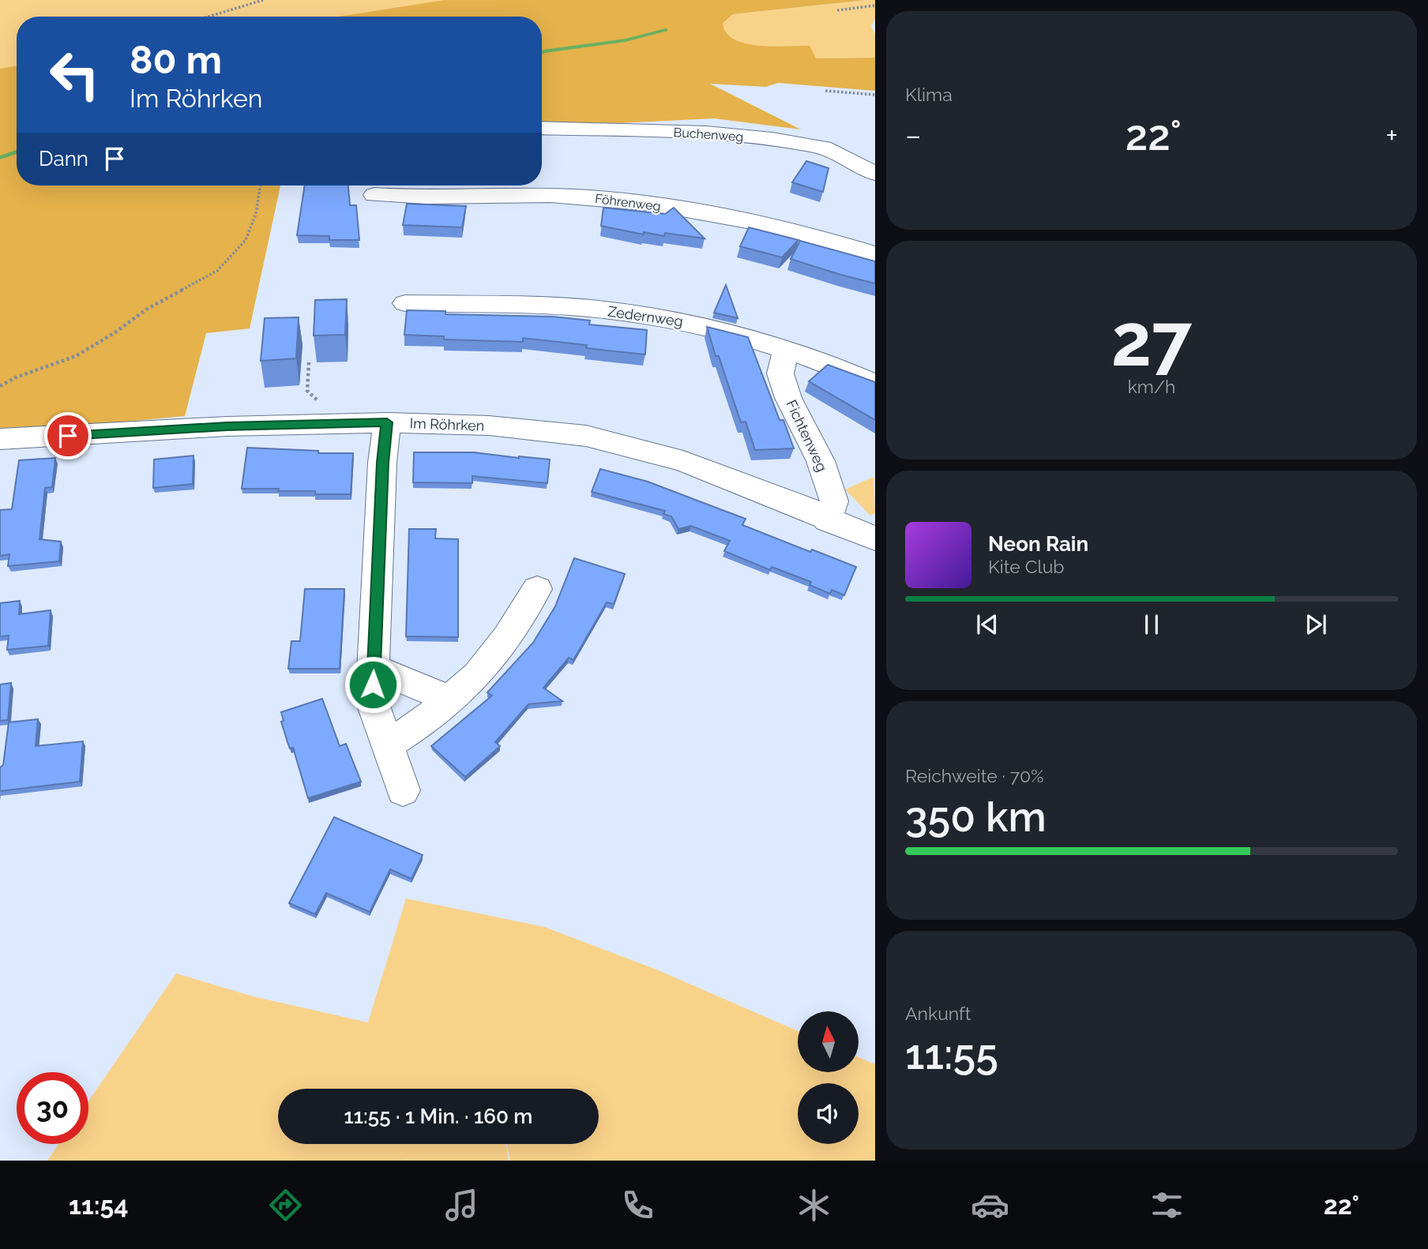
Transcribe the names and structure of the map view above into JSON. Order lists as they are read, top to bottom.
{
  "streets": {
    "street": [
      "Buchenweg",
      "Föhrenweg",
      "Zedernweg",
      "Im Röhrken",
      "Fichtenweg"
    ]
  },
  "crossings": [
    ["Zedernweg", "Fichtenweg"],
    ["Im Röhrken", "Fichtenweg"]
  ],
  "north": "top",
  "page": {
    "tile": [
      "Klima",
      ["27", "km/h"],
      ["Reichweite · 70%", "350 km"],
      ["Ankunft", "11:55"]
    ],
    "turn": ["80 m", "Im Röhrken"],
    "heat": ["−", "22°", "+"],
    "then": "Dann",
    "song": ["Neon Rain", "Kite Club"],
    "limit": "30",
    "trip": "11:55 · 1 Min. · 160 m",
    "tabs": ["11:54", "22°"]
  }
}
